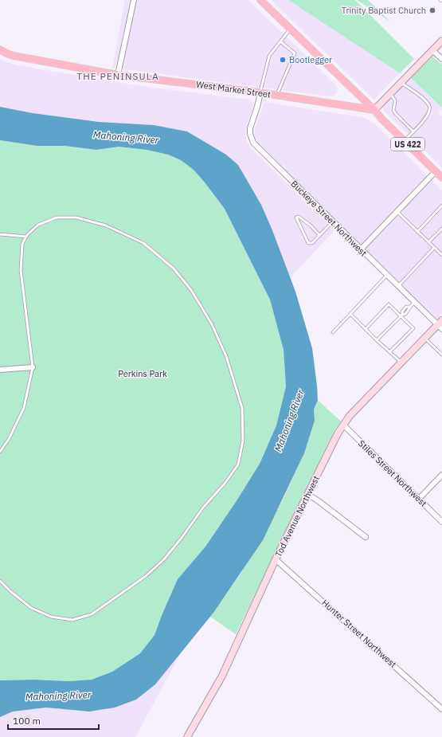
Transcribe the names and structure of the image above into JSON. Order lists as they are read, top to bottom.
{
  "streets": {
    "main road": ["West Market Street", "US 422", "Tod Avenue Northwest"],
    "street": ["Buckeye Street Northwest", "Stiles Street Northwest", "Hunter Street Northwest"]
  },
  "crossings": [
    ["West Market Street", "US 422"],
    ["West Market Street", "Buckeye Street Northwest"],
    ["Buckeye Street Northwest", "Tod Avenue Northwest"],
    ["Stiles Street Northwest", "Tod Avenue Northwest"],
    ["Tod Avenue Northwest", "Hunter Street Northwest"]
  ],
  "districts": ["THE PENINSULA"],
  "water": ["Mahoning River"],
  "parks": ["Perkins Park"],
  "places": ["Trinity Baptist Church", "Bootlegger"],
  "scale_bar": "100 m"
}
